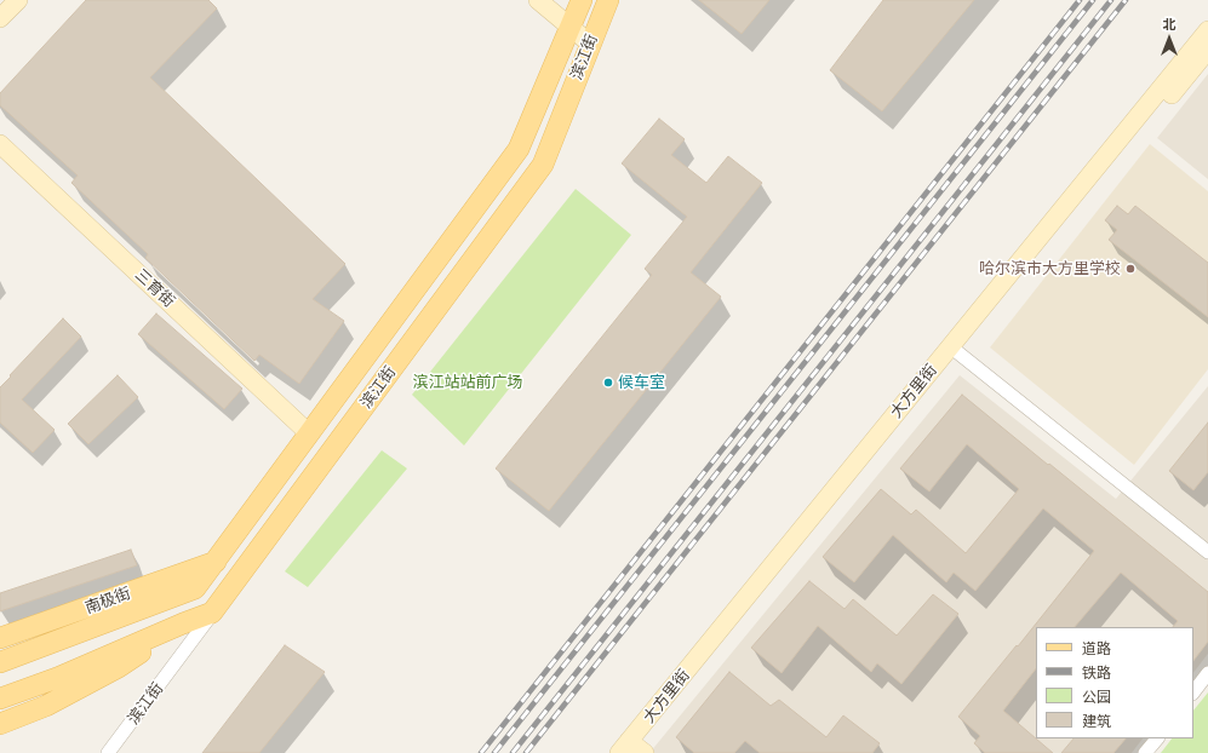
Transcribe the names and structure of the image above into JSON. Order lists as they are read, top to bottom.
{
  "streets": {
    "main road": [
      "滨江街",
      "三育街",
      "大方里街",
      "南极街"
    ]
  },
  "crossings": [
    ["滨江街", "三育街"],
    ["滨江街", "南极街"]
  ],
  "parks": ["滨江站站前广场"],
  "places": ["哈尔滨市大方里学校", "候车室"],
  "legend": [
    "道路",
    "铁路",
    "公园",
    "建筑"
  ],
  "north": "top"
}
